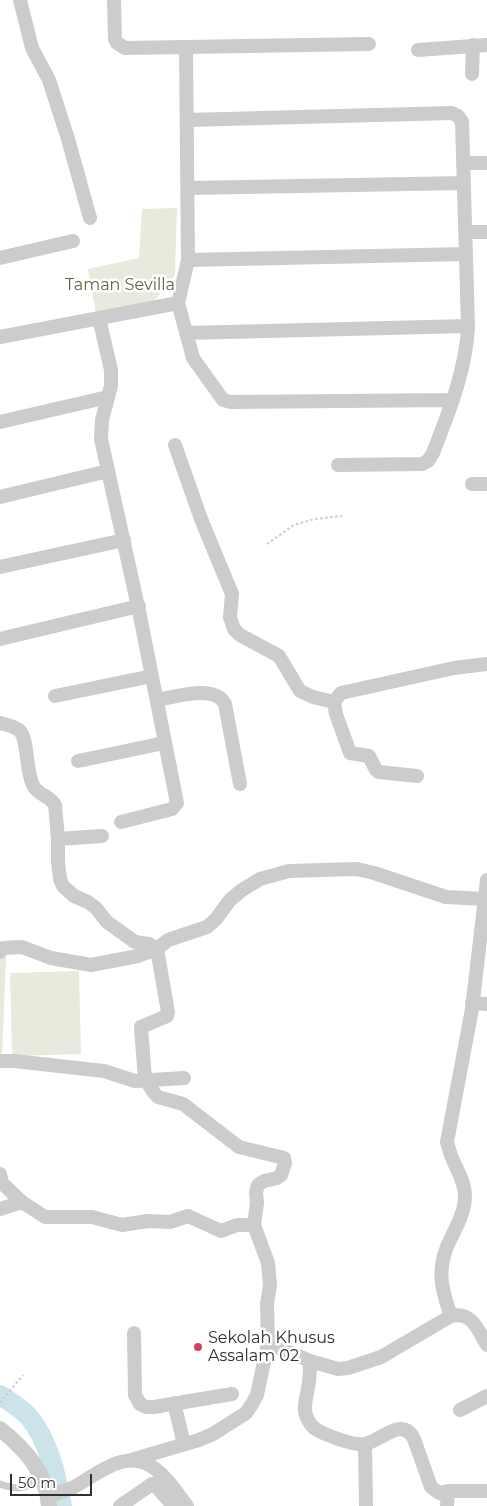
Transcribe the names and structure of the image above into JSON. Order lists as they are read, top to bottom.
{
  "parks": ["Taman Sevilla"],
  "places": ["Sekolah Khusus Assalam 02"],
  "scale_bar": "50 m"
}
